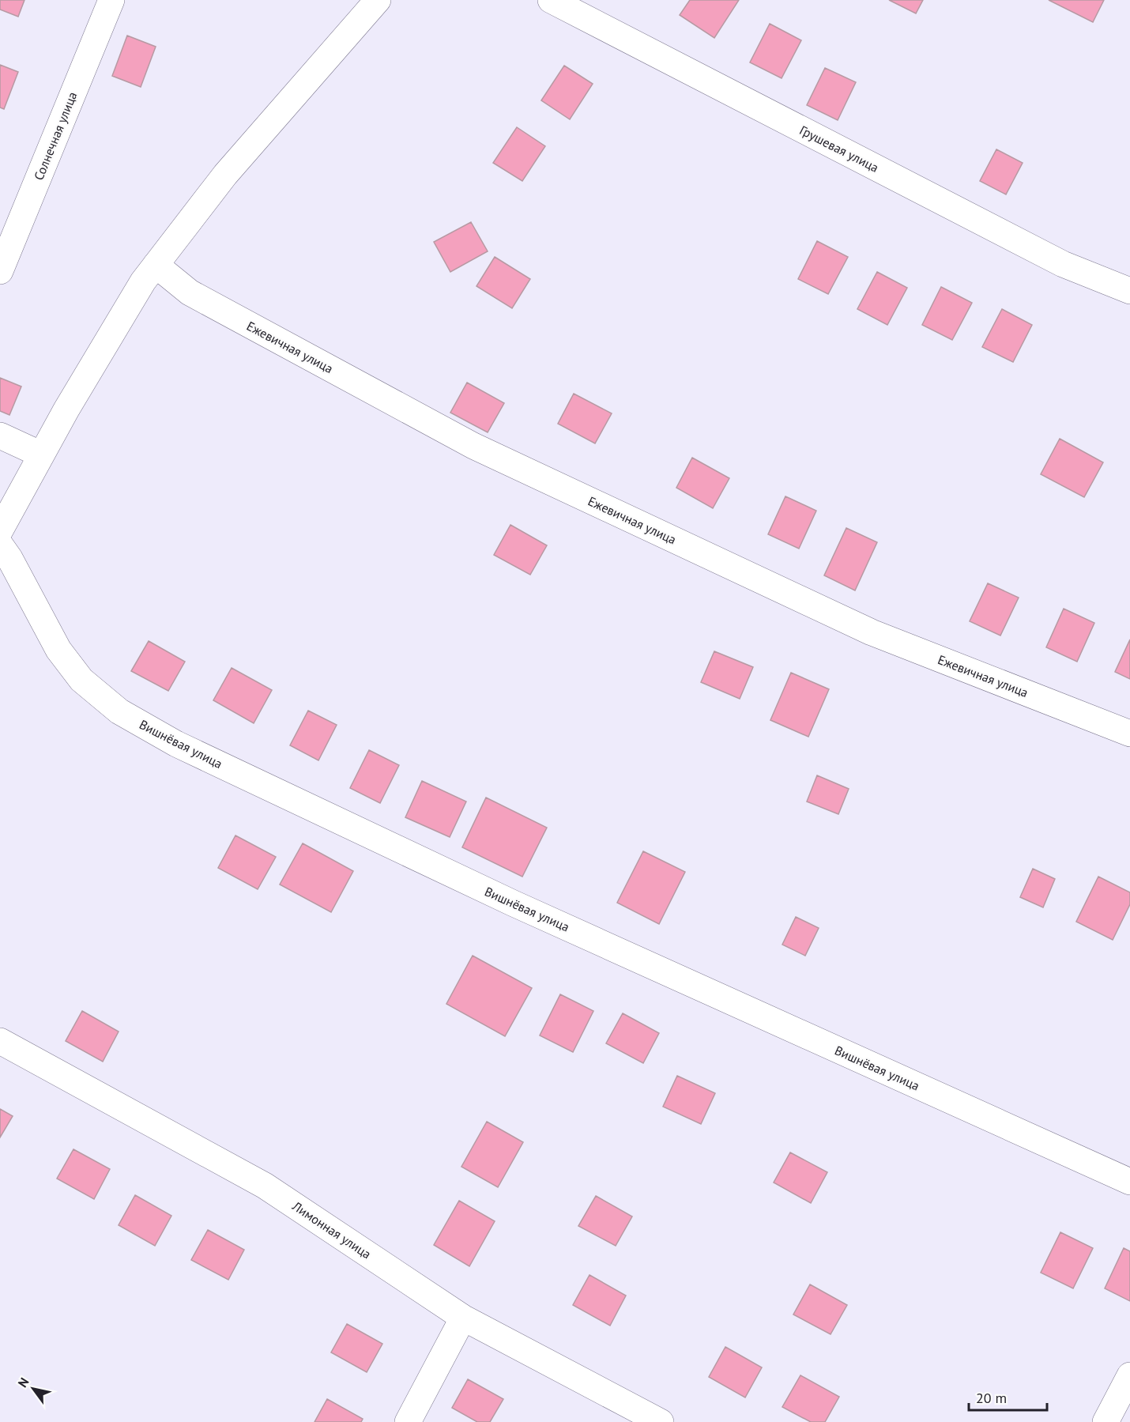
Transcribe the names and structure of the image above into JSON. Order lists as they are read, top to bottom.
{
  "streets": {
    "street": [
      "Солнечная улица",
      "Грушевая улица",
      "Ежевичная улица",
      "Вишнёвая улица",
      "Лимонная улица"
    ]
  },
  "scale_bar": "20 m",
  "north": "top left"
}
